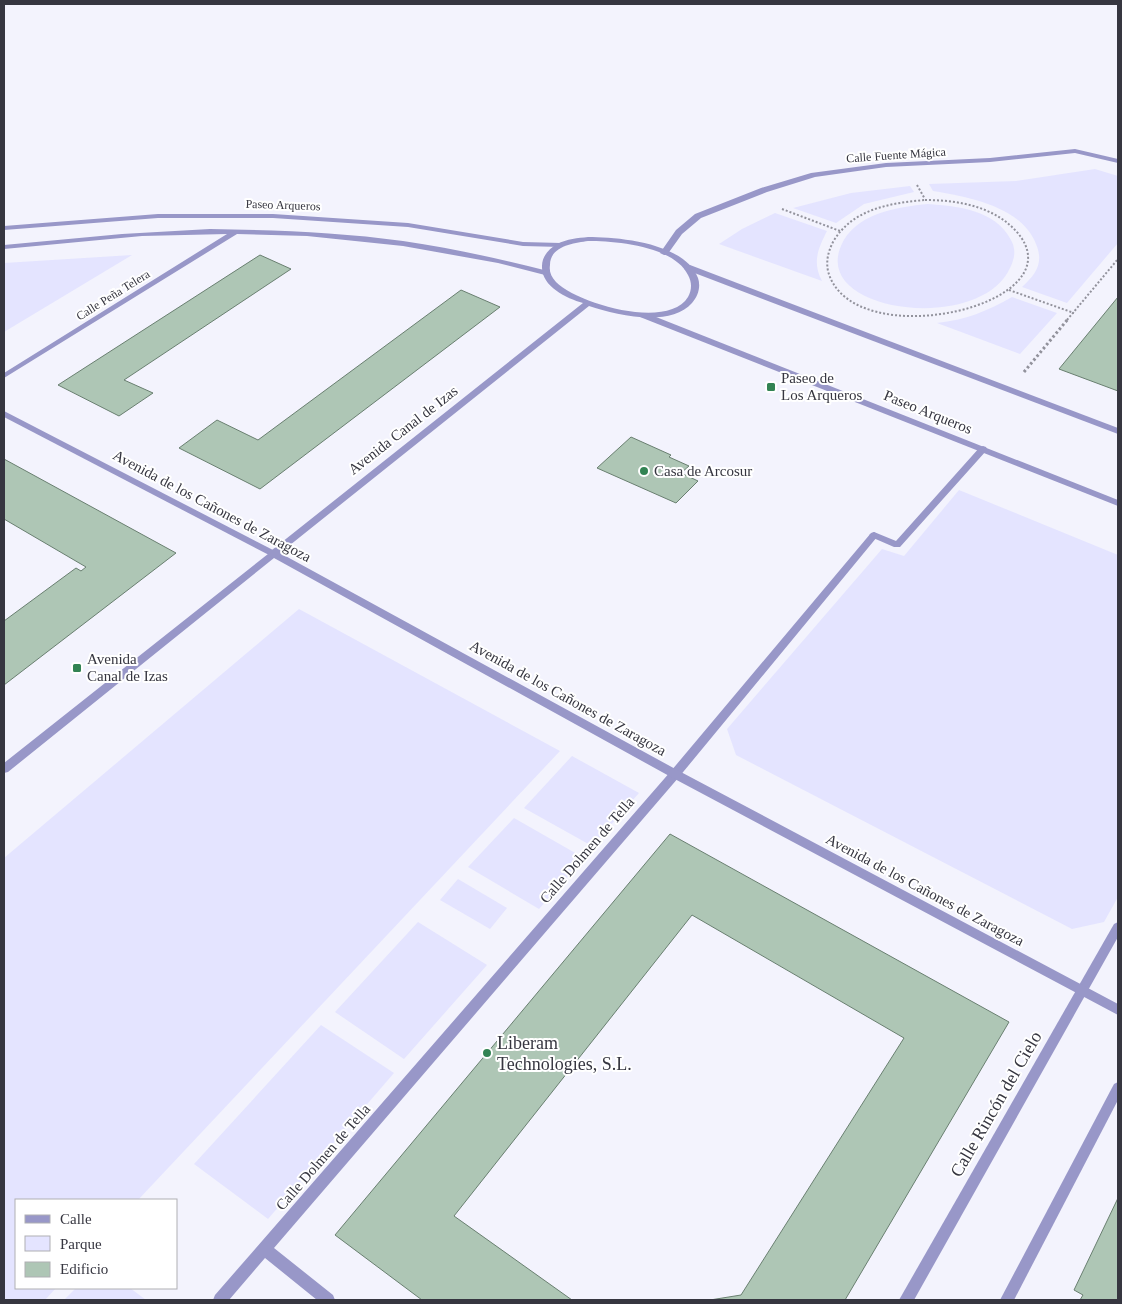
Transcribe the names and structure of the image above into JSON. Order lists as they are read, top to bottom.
{
  "streets": {
    "street": [
      "Calle Fuente Mágica",
      "Paseo Arqueros",
      "Calle Peña Telera",
      "Avenida Canal de Izas",
      "Avenida de los Cañones de Zaragoza",
      "Calle Dolmen de Tella",
      "Calle Rincón del Cielo"
    ]
  },
  "crossings": [
    ["Calle Fuente Mágica", "Paseo Arqueros"],
    ["Paseo Arqueros", "Calle Peña Telera"],
    ["Paseo Arqueros", "Calle Dolmen de Tella"],
    ["Avenida Canal de Izas", "Avenida de los Cañones de Zaragoza"],
    ["Avenida de los Cañones de Zaragoza", "Calle Dolmen de Tella"],
    ["Avenida de los Cañones de Zaragoza", "Calle Rincón del Cielo"]
  ],
  "places": {
    "transit": ["Paseo de Los Arqueros", "Avenida Canal de Izas"],
    "other": ["Casa de Arcosur", "Liberam Technologies, S.L."]
  },
  "legend": ["Calle", "Parque", "Edificio"]
}
